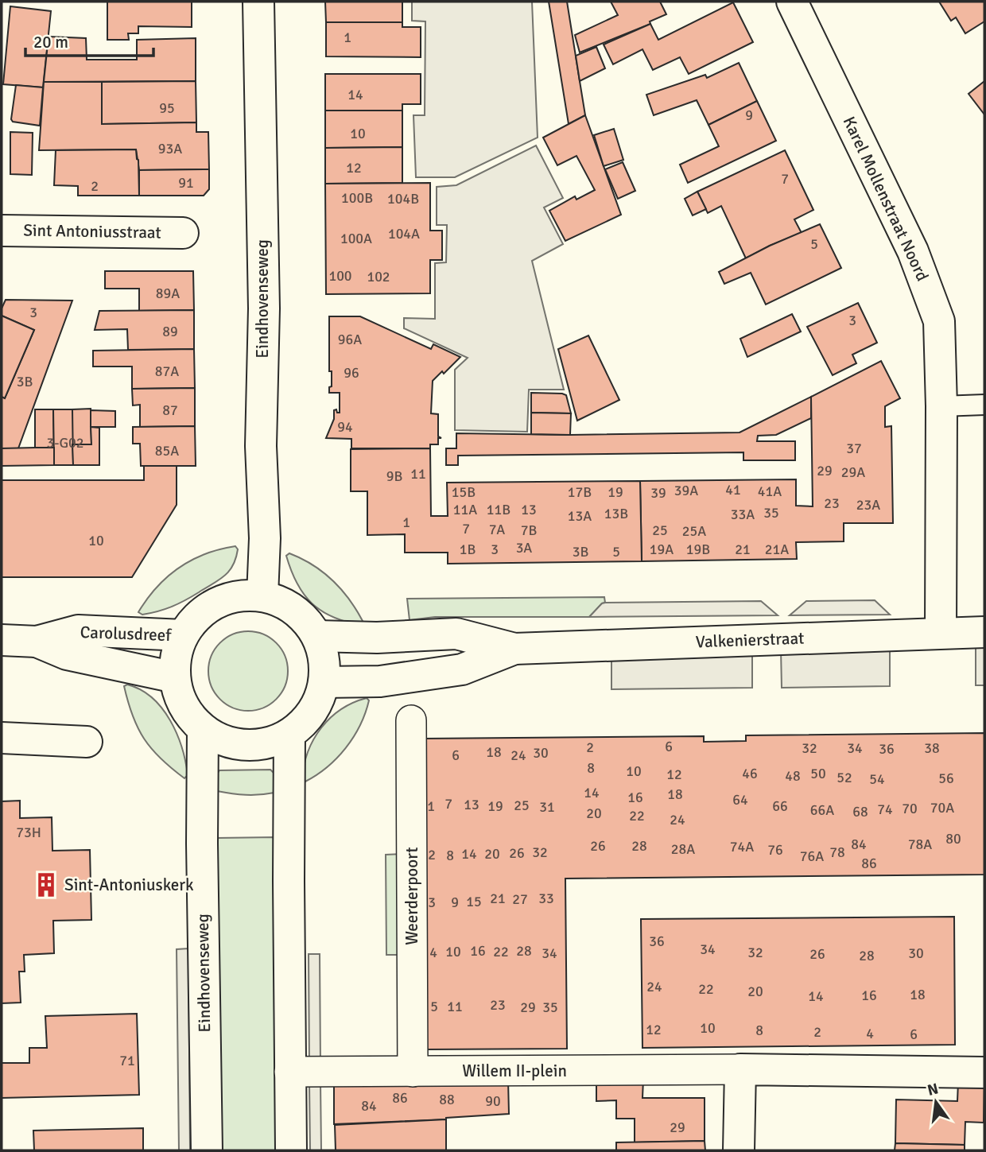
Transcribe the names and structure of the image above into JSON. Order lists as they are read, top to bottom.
{
  "streets": {
    "street": [
      "Karel Mollenstraat Noord",
      "Sint Antoniusstraat",
      "Eindhovenseweg",
      "Carolusdreef",
      "Valkenierstraat",
      "Weerderpoort",
      "Willem II-plein"
    ]
  },
  "crossings": [
    ["Karel Mollenstraat Noord", "Valkenierstraat"],
    ["Eindhovenseweg", "Carolusdreef"],
    ["Eindhovenseweg", "Valkenierstraat"],
    ["Carolusdreef", "Valkenierstraat"],
    ["Weerderpoort", "Willem II-plein"]
  ],
  "places": {
    "building": ["Sint-Antoniuskerk"]
  },
  "house_numbers": [
    "1",
    "14",
    "95",
    "9",
    "10",
    "93A",
    "12",
    "7",
    "91",
    "2",
    "100B",
    "104B",
    "104A",
    "100A",
    "5",
    "100",
    "102",
    "89A",
    "3",
    "3",
    "89",
    "96A",
    "87A",
    "96",
    "3B",
    "87",
    "94",
    "3-G02",
    "37",
    "85A",
    "29",
    "29A",
    "11",
    "9B",
    "41",
    "39A",
    "41A",
    "15B",
    "17B",
    "19",
    "39",
    "23",
    "23A",
    "11A",
    "11B",
    "13",
    "35",
    "13B",
    "33A",
    "13A",
    "1",
    "7",
    "7A",
    "7B",
    "25",
    "25A",
    "10",
    "3A",
    "1B",
    "3",
    "19A",
    "19B",
    "21",
    "21A",
    "3B",
    "5",
    "6",
    "2",
    "32",
    "34",
    "38",
    "36",
    "18",
    "30",
    "6",
    "24",
    "8",
    "10",
    "46",
    "50",
    "12",
    "48",
    "52",
    "56",
    "54",
    "14",
    "18",
    "16",
    "64",
    "7",
    "13",
    "25",
    "1",
    "19",
    "66",
    "31",
    "70A",
    "70",
    "74",
    "66A",
    "68",
    "20",
    "22",
    "24",
    "73H",
    "80",
    "84",
    "78A",
    "26",
    "28",
    "74A",
    "28A",
    "76",
    "32",
    "78",
    "26",
    "14",
    "20",
    "2",
    "8",
    "76A",
    "86",
    "21",
    "33",
    "27",
    "15",
    "3",
    "9",
    "36",
    "34",
    "16",
    "28",
    "10",
    "22",
    "4",
    "32",
    "34",
    "30",
    "26",
    "28",
    "24",
    "22",
    "20",
    "18",
    "16",
    "14",
    "23",
    "5",
    "11",
    "29",
    "35",
    "10",
    "12",
    "8",
    "2",
    "4",
    "6",
    "71",
    "86",
    "88",
    "90",
    "84",
    "29"
  ],
  "scale_bar": "20 m",
  "north": "top"
}
